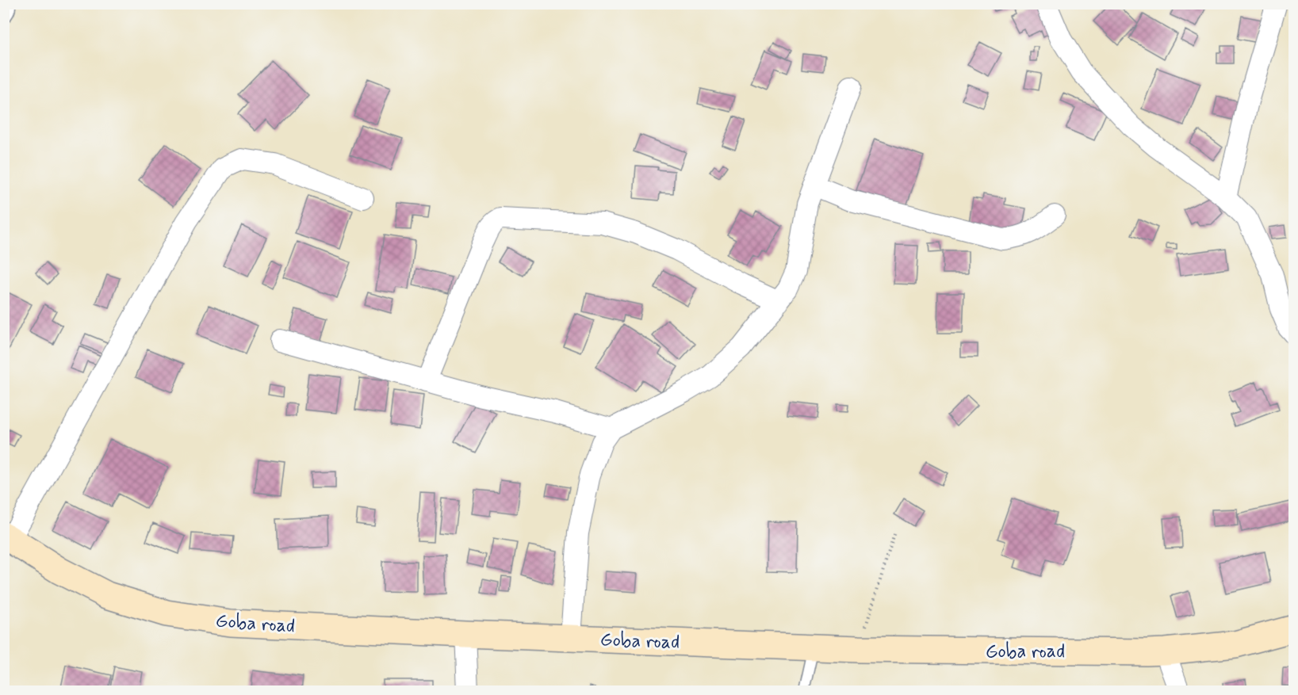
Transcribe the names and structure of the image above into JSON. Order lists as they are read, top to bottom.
{
  "streets": {
    "street": ["Goba road"]
  }
}
